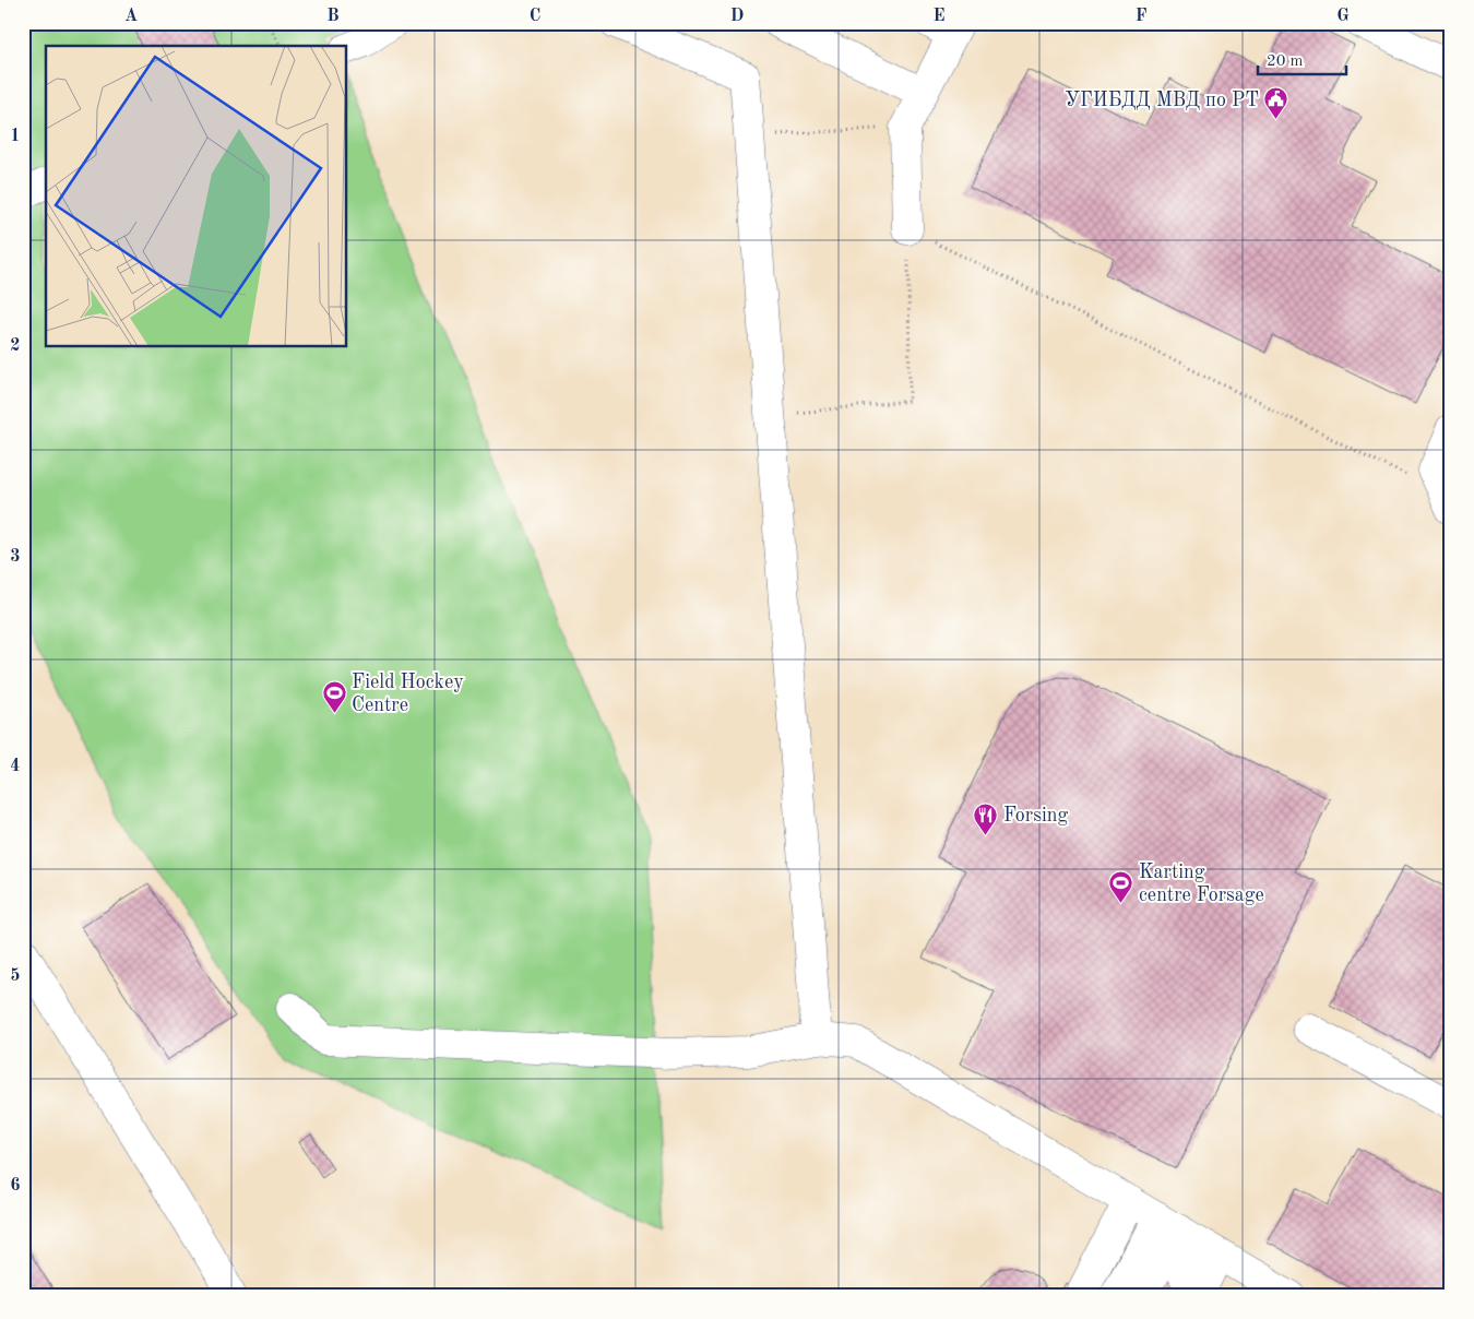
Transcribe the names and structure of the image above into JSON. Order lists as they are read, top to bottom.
{
  "places": {
    "public building": ["УГИБДД МВД по РТ"],
    "sports": ["Field Hockey Centre", "Karting centre Forsage"],
    "restaurant": ["Forsing"]
  },
  "scale_bar": "20 m",
  "grid": {
    "columns": [
      "A",
      "B",
      "C",
      "D",
      "E",
      "F",
      "G"
    ],
    "rows": [
      "1",
      "2",
      "3",
      "4",
      "5",
      "6"
    ]
  }
}
